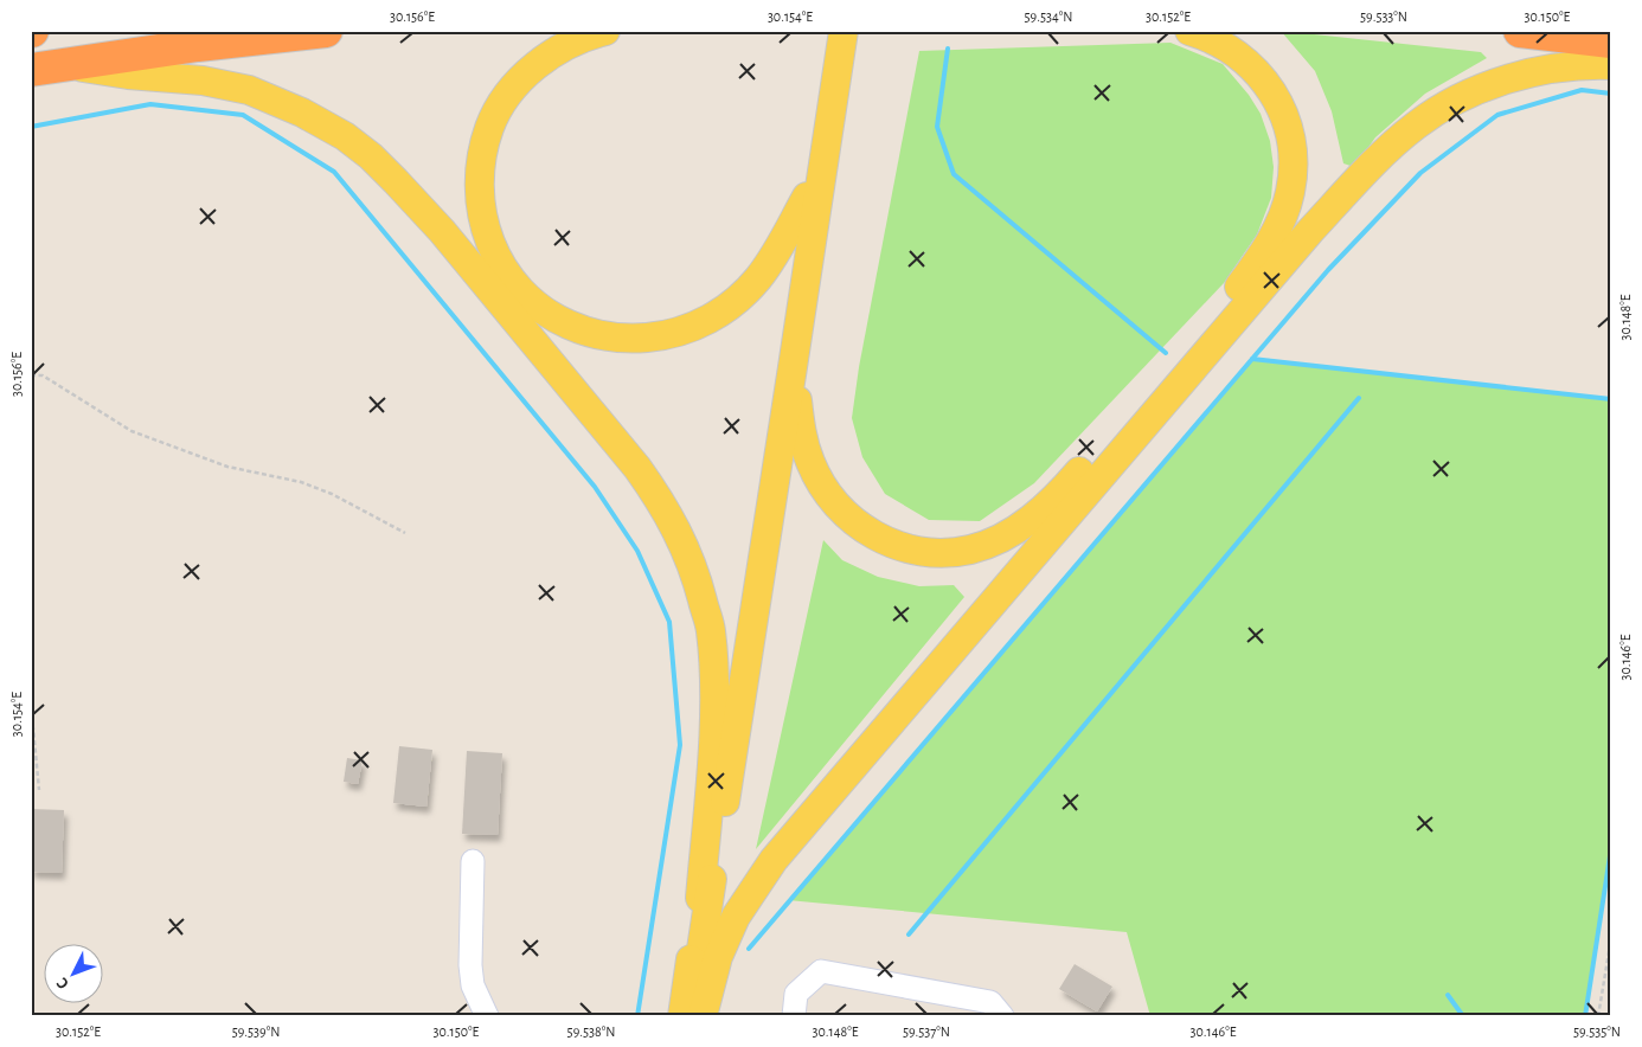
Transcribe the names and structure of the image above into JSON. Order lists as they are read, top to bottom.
{
  "north": "bottom left",
  "coordinates": [
    "30.156°E",
    "30.154°E",
    "59.534°N",
    "30.152°E",
    "59.533°N",
    "30.150°E",
    "30.148°E",
    "30.146°E",
    "59.539°N",
    "59.538°N",
    "59.537°N",
    "59.535°N"
  ]
}
